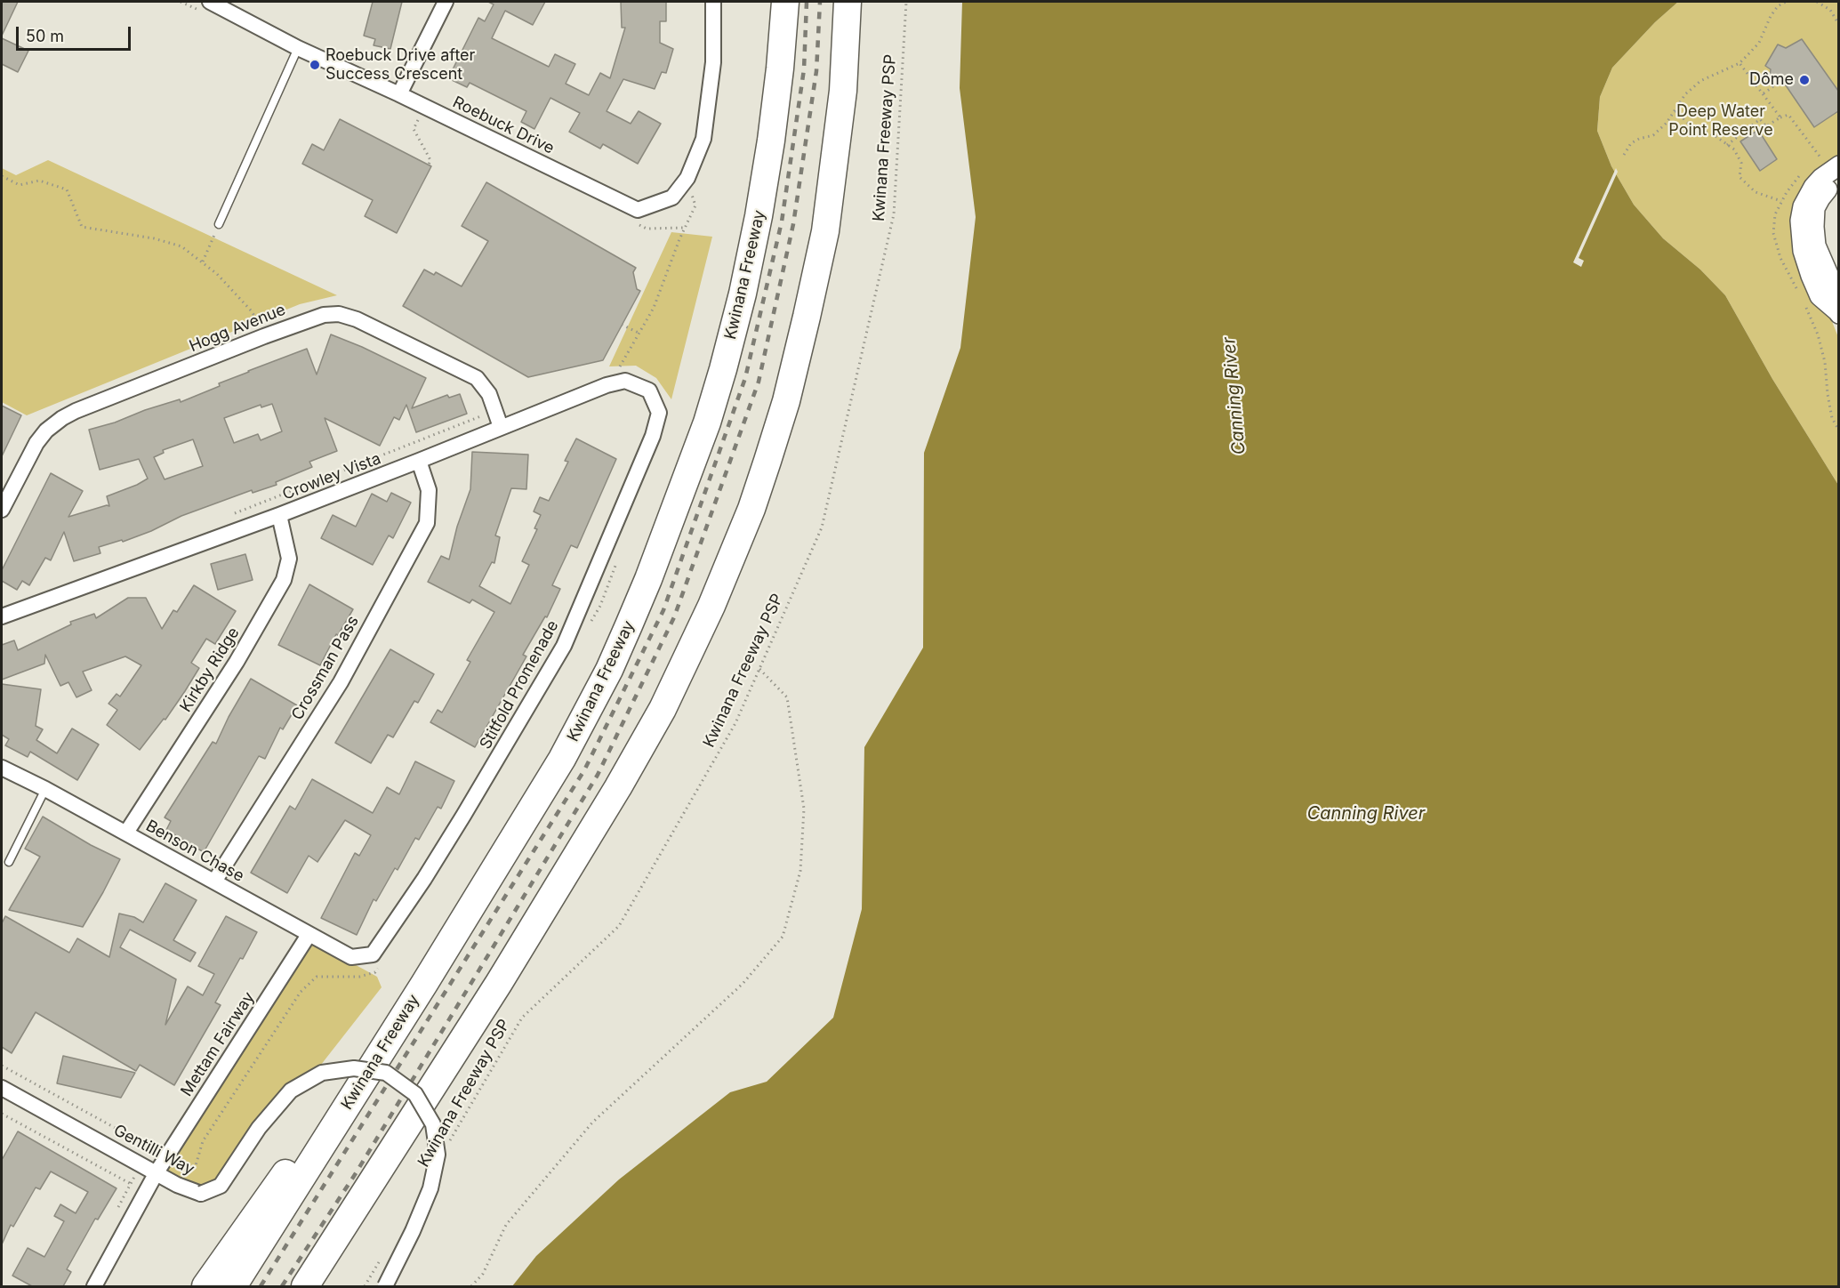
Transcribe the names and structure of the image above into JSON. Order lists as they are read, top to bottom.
{
  "streets": {
    "highway": ["Kwinana Freeway"],
    "street": [
      "Roebuck Drive",
      "Hogg Avenue",
      "Crowley Vista",
      "Crossman Pass",
      "Kirkby Ridge",
      "Stitfold Promenade",
      "Benson Chase",
      "Mettam Fairway",
      "Gentilli Way"
    ],
    "path": ["Kwinana Freeway PSP"]
  },
  "crossings": [
    ["Hogg Avenue", "Crowley Vista"],
    ["Crowley Vista", "Crossman Pass"],
    ["Crowley Vista", "Kirkby Ridge"],
    ["Crowley Vista", "Stitfold Promenade"],
    ["Crossman Pass", "Benson Chase"],
    ["Kirkby Ridge", "Benson Chase"],
    ["Stitfold Promenade", "Benson Chase"],
    ["Benson Chase", "Mettam Fairway"],
    ["Mettam Fairway", "Gentilli Way"]
  ],
  "water": ["Canning River"],
  "parks": ["Deep Water Point Reserve"],
  "places": ["Roebuck Drive after Success Crescent", "Dôme"],
  "scale_bar": "50 m"
}
